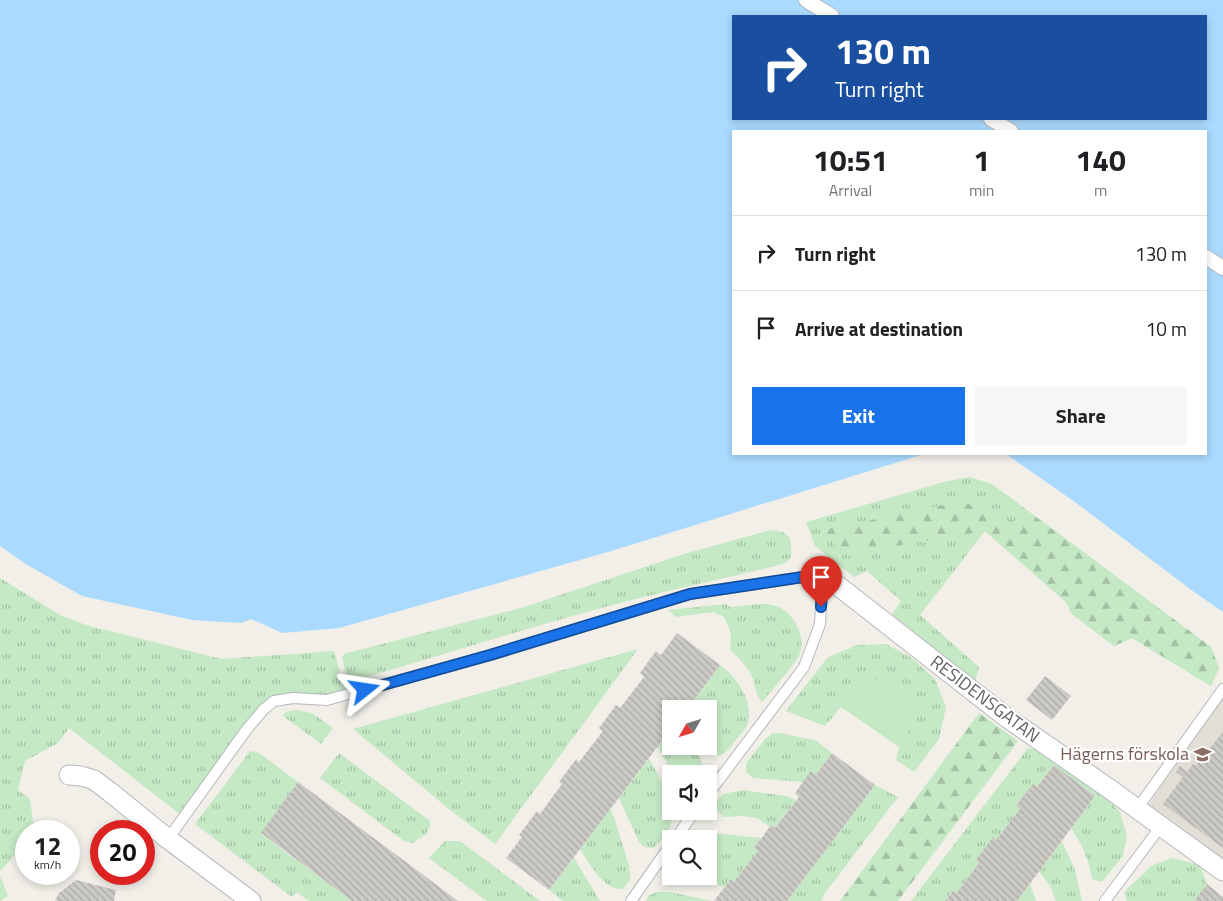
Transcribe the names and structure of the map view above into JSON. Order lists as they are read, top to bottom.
{
  "streets": {
    "street": ["RESIDENSGATAN"]
  },
  "places": {
    "school or university": ["Hägerns förskola"]
  },
  "north": "bottom left",
  "page": {
    "turn": ["130 m", "Turn right"],
    "eta": [
      "10:51",
      "Arrival",
      "1",
      "min",
      "140",
      "m"
    ],
    "list": [
      {
        "name": "Turn right",
        "value": "130 m"
      },
      {
        "name": "Arrive at destination",
        "value": "10 m"
      }
    ],
    "buttons": ["Exit", "Share"],
    "speed": "12 km/h",
    "limit": "20"
  }
}
